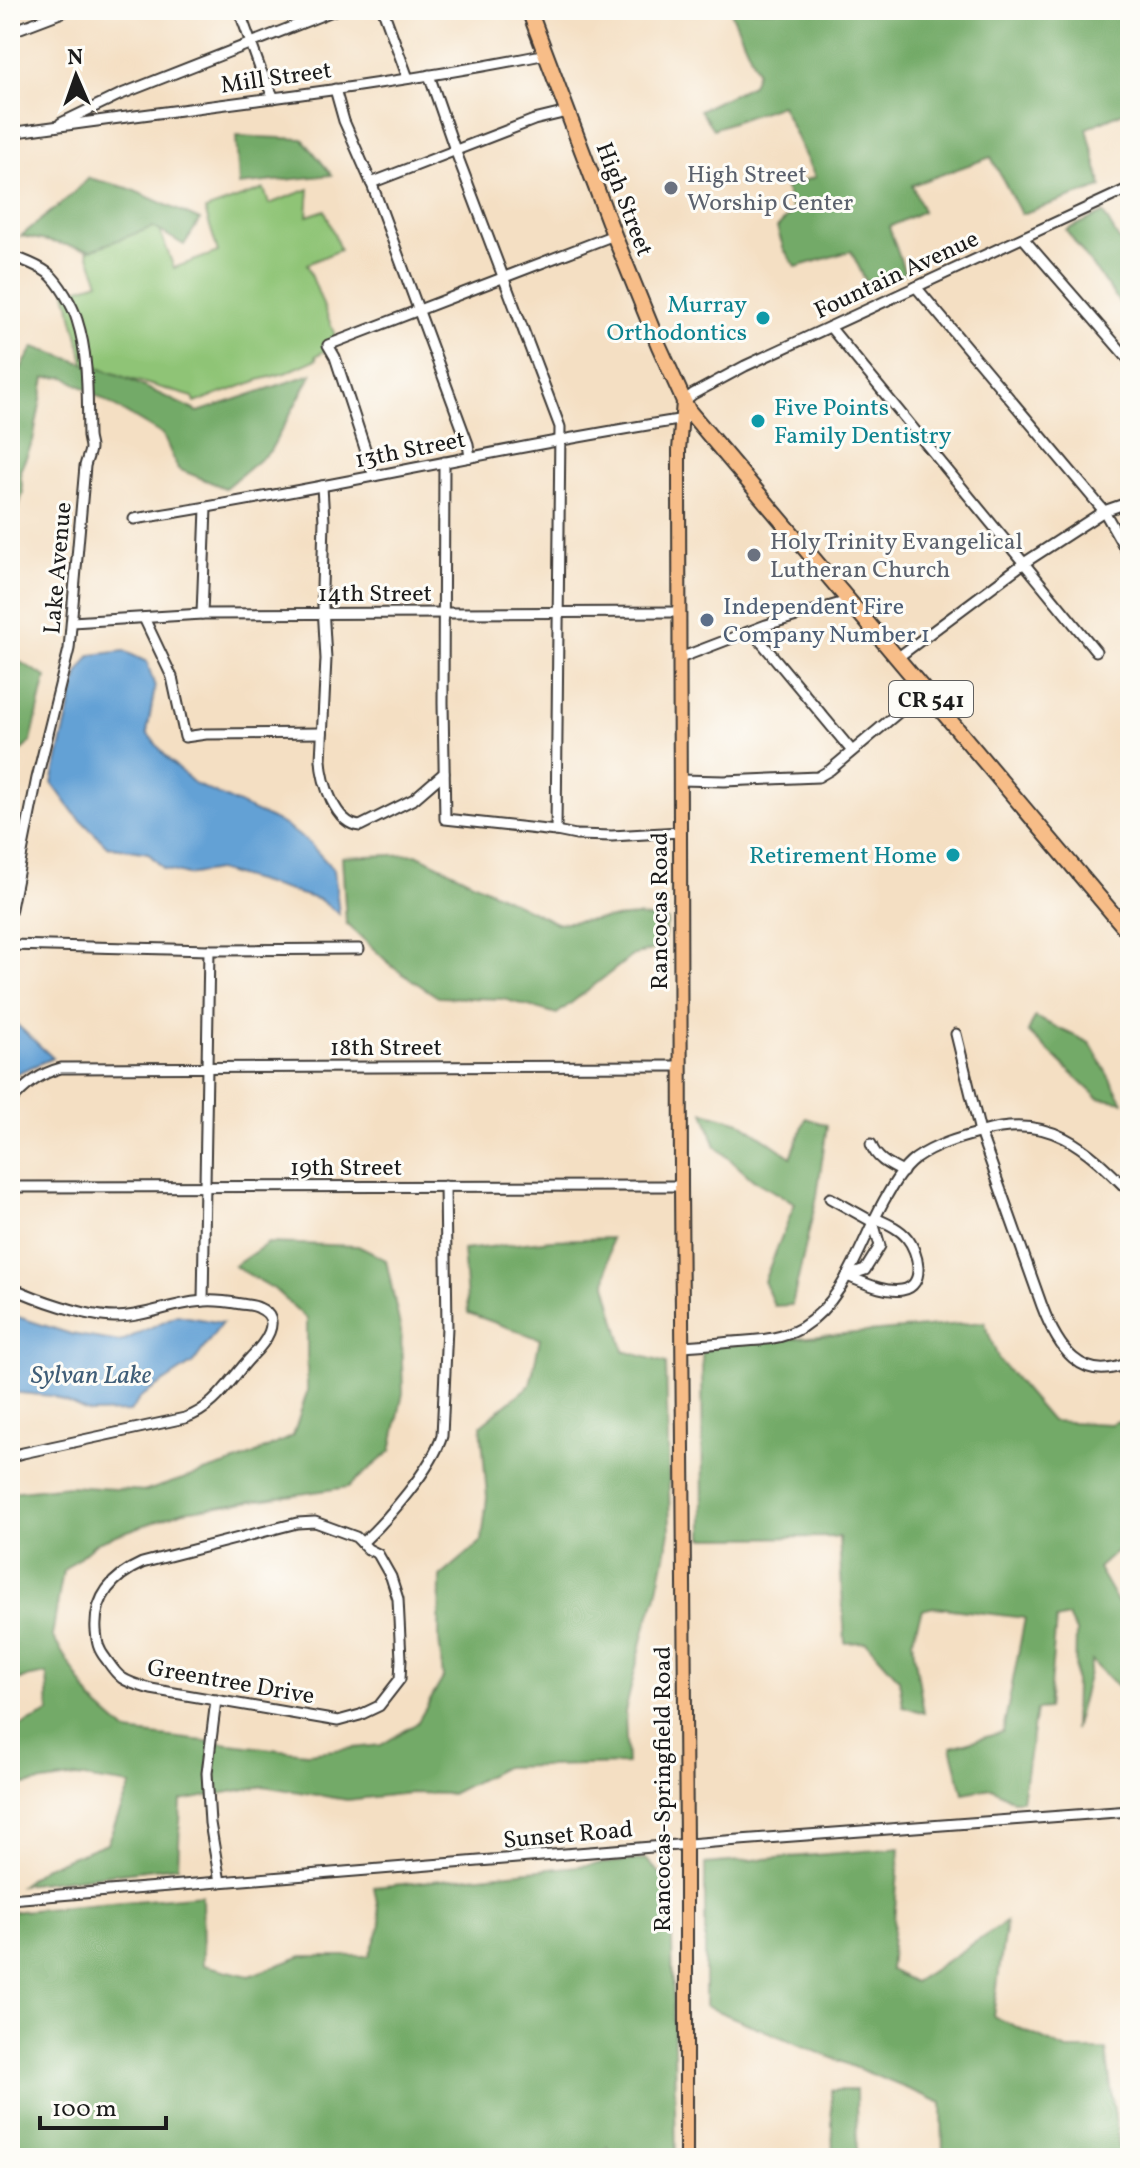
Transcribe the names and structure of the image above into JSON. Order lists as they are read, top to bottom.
{
  "streets": {
    "highway": ["High Street", "CR 541"],
    "main road": ["Rancocas Road", "Rancocas-Springfield Road"],
    "street": [
      "Mill Street",
      "Fountain Avenue",
      "13th Street",
      "Lake Avenue",
      "14th Street",
      "18th Street",
      "19th Street",
      "Greentree Drive",
      "Sunset Road"
    ]
  },
  "crossings": [
    ["Mill Street", "High Street"],
    ["High Street", "Fountain Avenue"],
    ["High Street", "CR 541"],
    ["Fountain Avenue", "CR 541"],
    ["13th Street", "CR 541"],
    ["13th Street", "Rancocas Road"],
    ["Lake Avenue", "14th Street"],
    ["14th Street", "Rancocas Road"],
    ["CR 541", "Rancocas Road"],
    ["Rancocas Road", "18th Street"],
    ["Rancocas Road", "19th Street"],
    ["Rancocas Road", "Rancocas-Springfield Road"],
    ["Rancocas-Springfield Road", "Sunset Road"]
  ],
  "water": ["Sylvan Lake"],
  "places": [
    "High Street Worship Center",
    "Murray Orthodontics",
    "Five Points Family Dentistry",
    "Holy Trinity Evangelical Lutheran Church",
    "Independent Fire Company Number 1",
    "Retirement Home"
  ],
  "scale_bar": "100 m",
  "north": "top"
}
